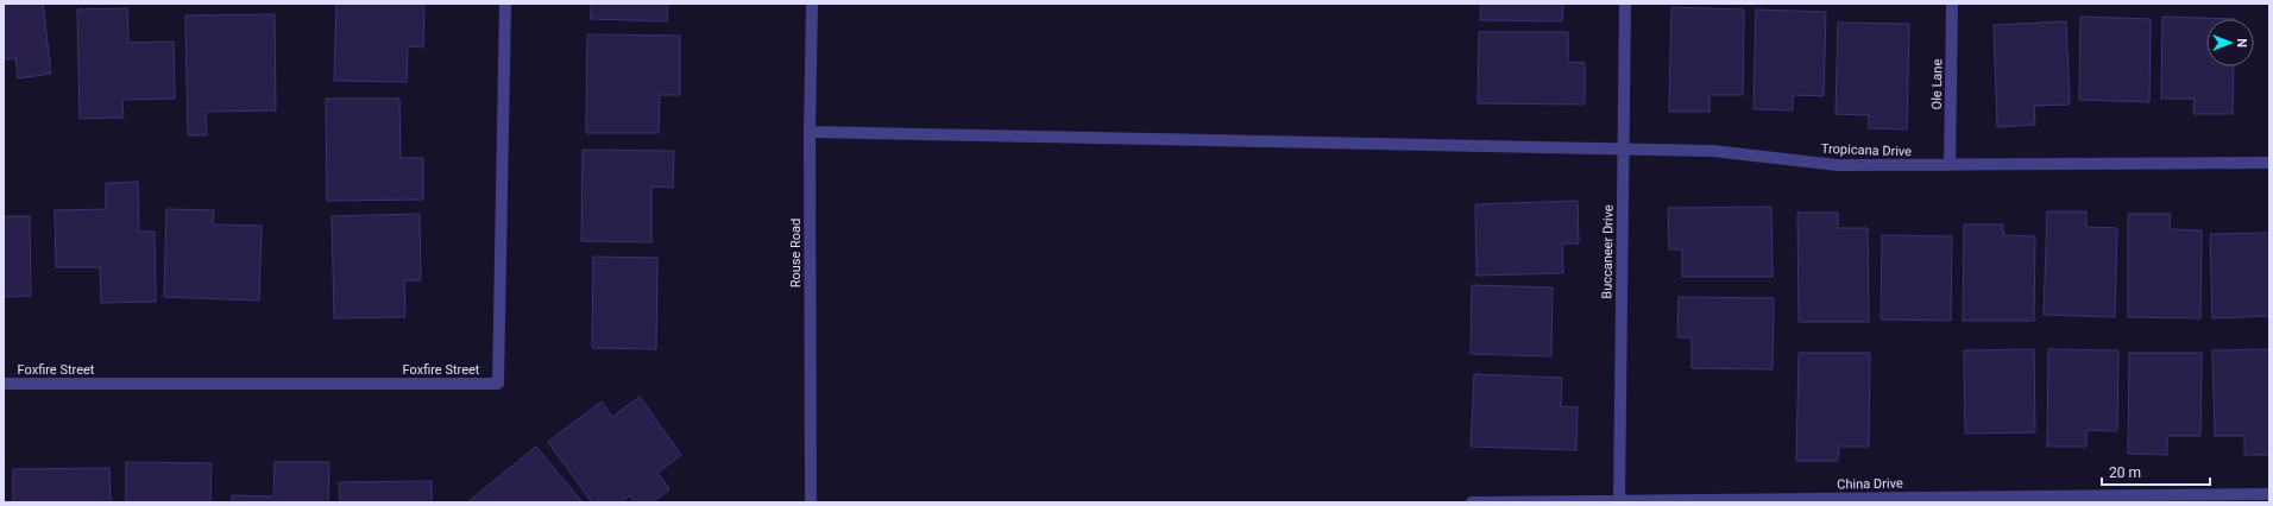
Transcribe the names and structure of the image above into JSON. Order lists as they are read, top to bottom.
{
  "streets": {
    "street": [
      "Ole Lane",
      "Tropicana Drive",
      "Buccaneer Drive",
      "Rouse Road",
      "Foxfire Street",
      "China Drive"
    ]
  },
  "crossings": [
    ["Ole Lane", "Tropicana Drive"],
    ["Tropicana Drive", "Buccaneer Drive"],
    ["Tropicana Drive", "Rouse Road"],
    ["Buccaneer Drive", "China Drive"]
  ],
  "scale_bar": "20 m",
  "north": "right"
}
